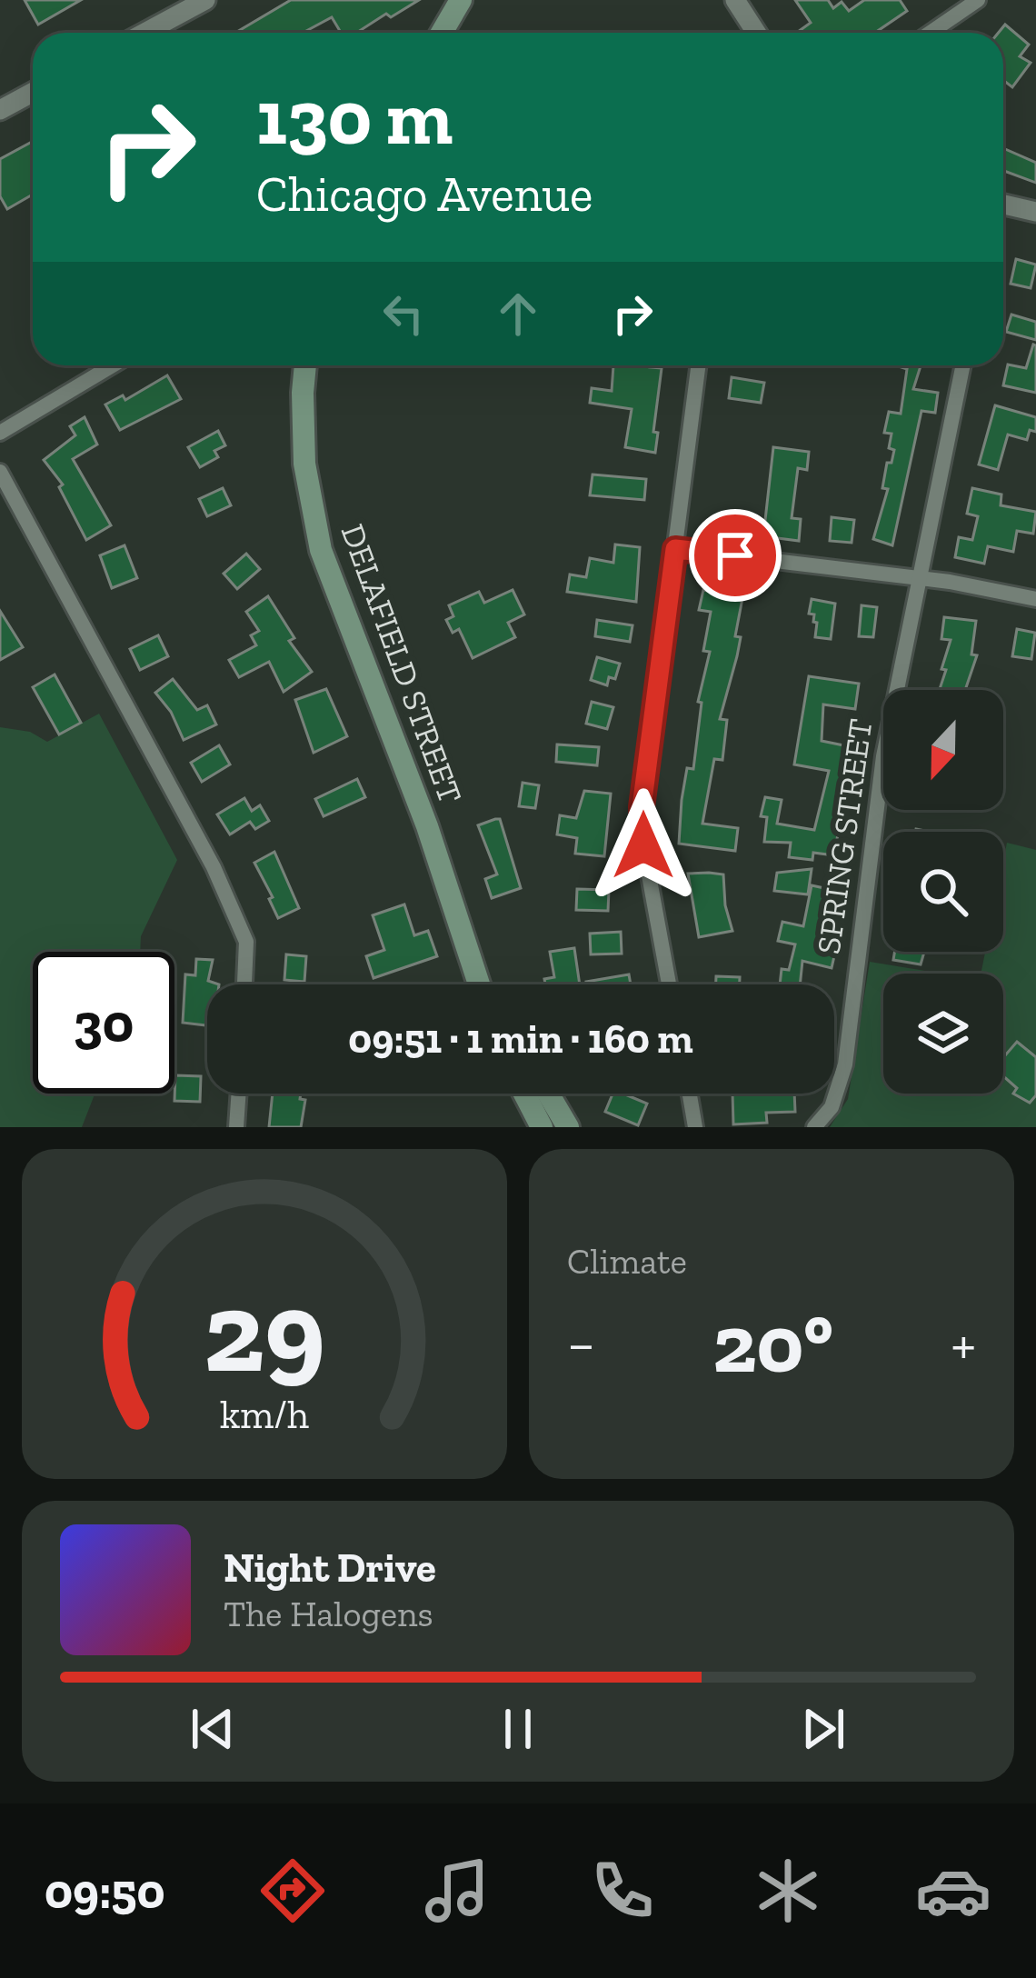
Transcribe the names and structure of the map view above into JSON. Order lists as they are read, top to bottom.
{
  "streets": {
    "main road": ["DELAFIELD STREET"],
    "street": ["SPRING STREET"]
  },
  "north": "bottom",
  "page": {
    "turn": ["130 m", "Chicago Avenue"],
    "limit": "30",
    "trip": "09:51 · 1 min · 160 m",
    "tile": "Climate",
    "heat": ["−", "20°", "+"],
    "song": ["Night Drive", "The Halogens"],
    "tabs": "09:50",
    "gauge": ["29", "km/h"]
  }
}
